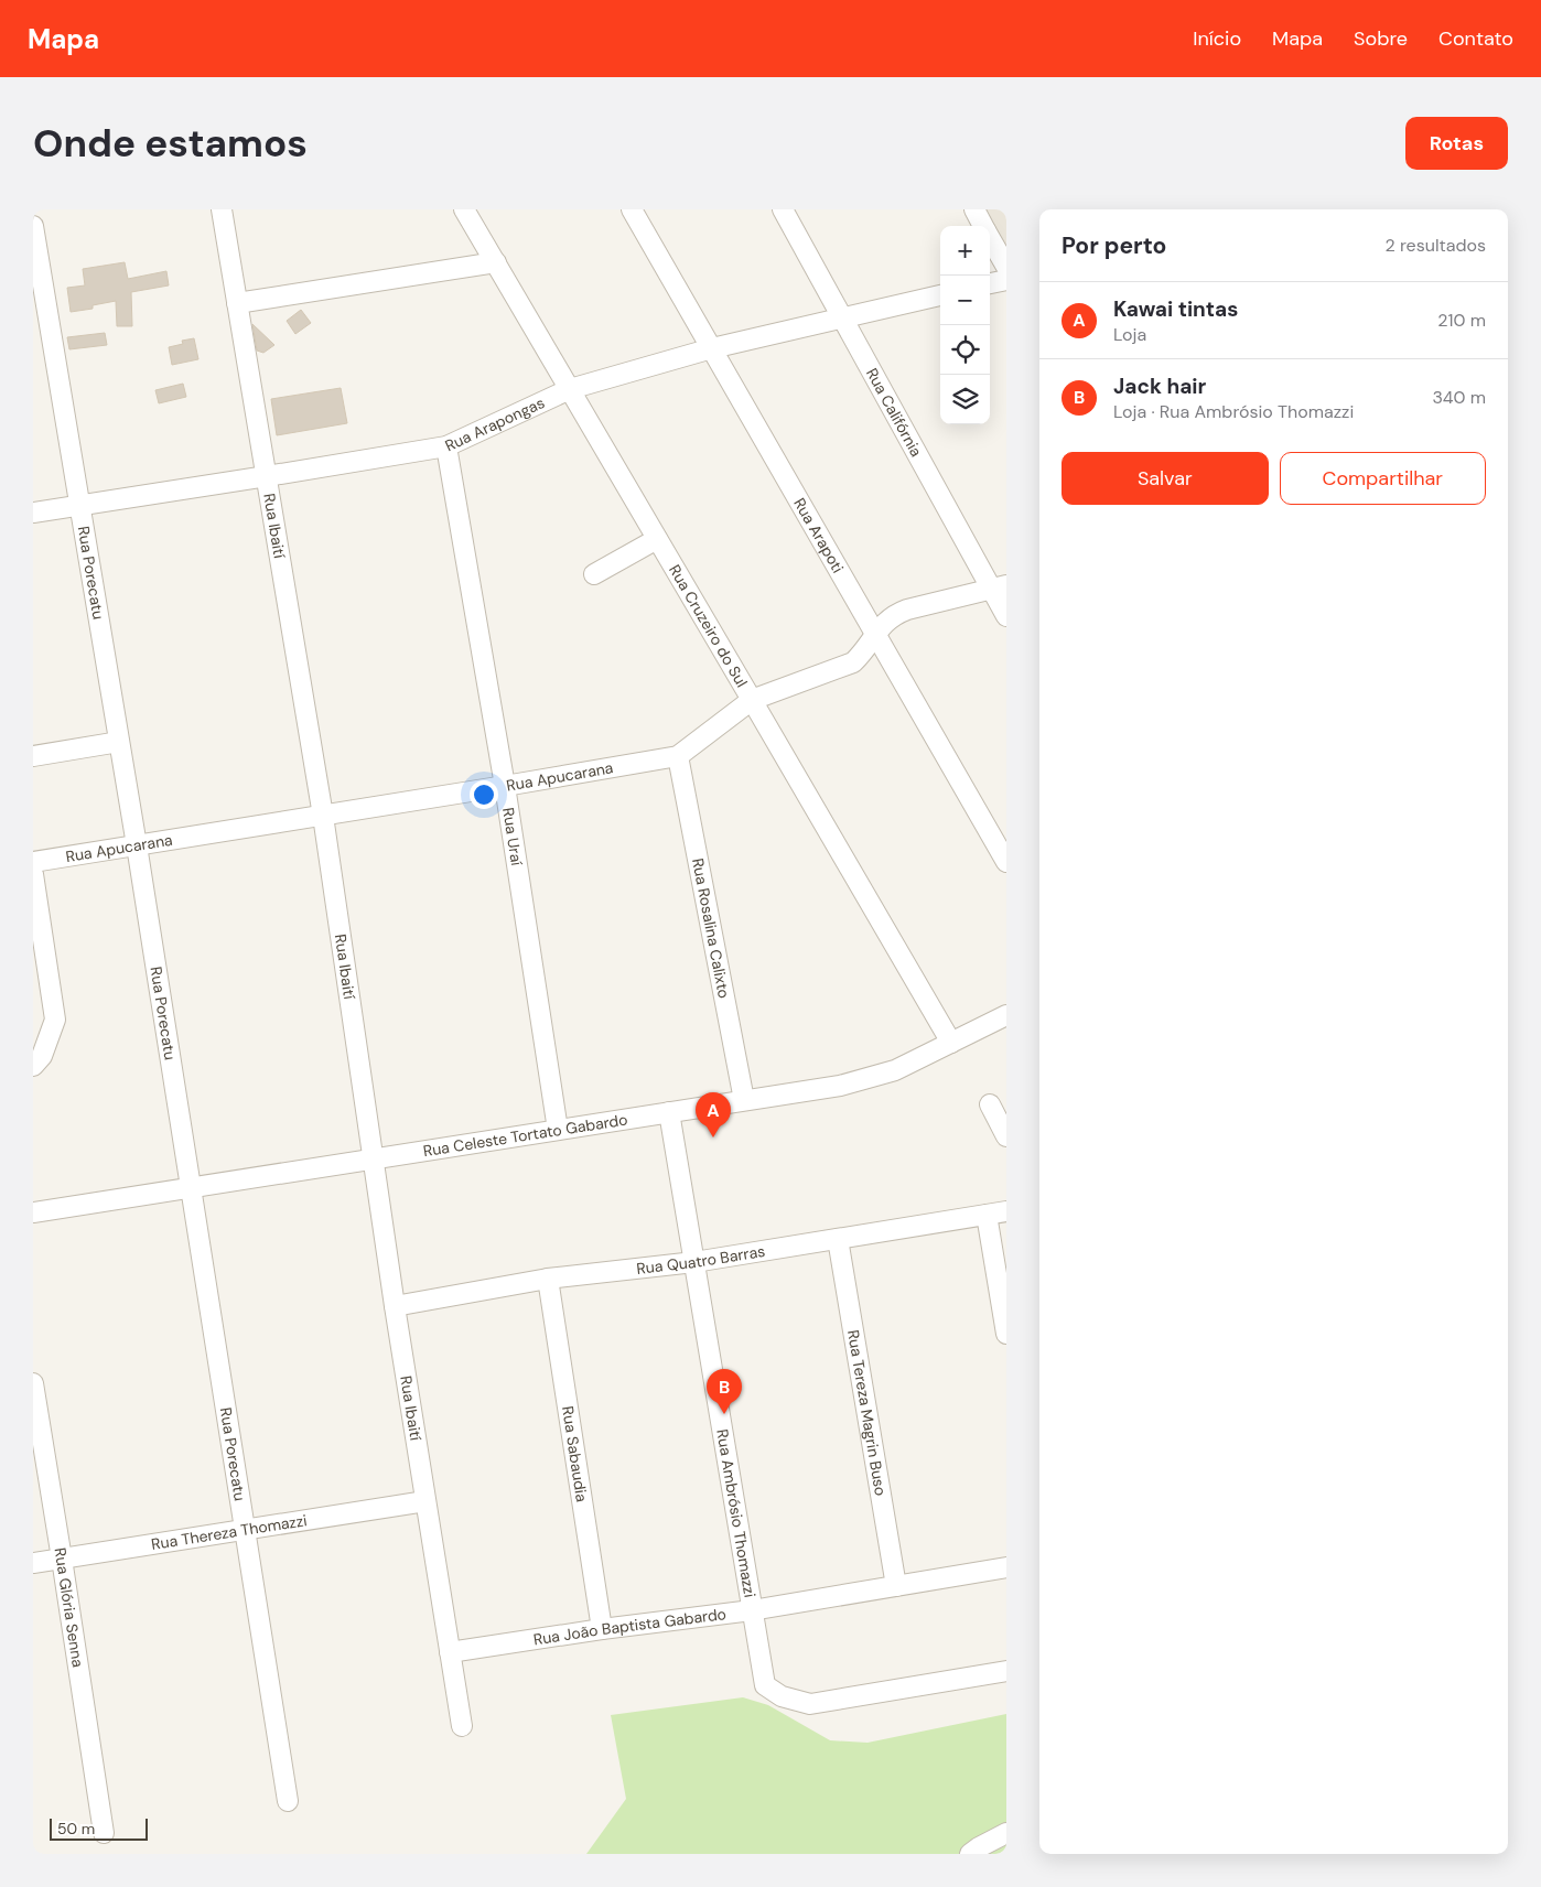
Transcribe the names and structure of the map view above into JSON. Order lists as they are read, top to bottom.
{
  "streets": {
    "street": [
      "Rua Califórnia",
      "Rua Arapongas",
      "Rua Ibaití",
      "Rua Arapoti",
      "Rua Porecatu",
      "Rua Cruzeiro do Sul",
      "Rua Apucarana",
      "Rua Uraí",
      "Rua Rosalina Calixto",
      "Rua Celeste Tortato Gabardo",
      "Rua Quatro Barras",
      "Rua Tereza Magrin Buso",
      "Rua Sabaudia",
      "Rua Ambrósio Thomazzi",
      "Rua Thereza Thomazzi",
      "Rua Glória Senna",
      "Rua João Baptista Gabardo"
    ]
  },
  "crossings": [
    ["Rua Califórnia", "Rua Arapongas"],
    ["Rua Califórnia", "Rua Apucarana"],
    ["Rua Arapongas", "Rua Ibaití"],
    ["Rua Arapongas", "Rua Arapoti"],
    ["Rua Arapongas", "Rua Porecatu"],
    ["Rua Arapongas", "Rua Cruzeiro do Sul"],
    ["Rua Arapongas", "Rua Uraí"],
    ["Rua Ibaití", "Rua Apucarana"],
    ["Rua Ibaití", "Rua Celeste Tortato Gabardo"],
    ["Rua Ibaití", "Rua Quatro Barras"],
    ["Rua Ibaití", "Rua Thereza Thomazzi"],
    ["Rua Ibaití", "Rua João Baptista Gabardo"],
    ["Rua Arapoti", "Rua Apucarana"],
    ["Rua Porecatu", "Rua Apucarana"],
    ["Rua Porecatu", "Rua Celeste Tortato Gabardo"],
    ["Rua Porecatu", "Rua Thereza Thomazzi"],
    ["Rua Cruzeiro do Sul", "Rua Apucarana"],
    ["Rua Cruzeiro do Sul", "Rua Celeste Tortato Gabardo"],
    ["Rua Apucarana", "Rua Uraí"],
    ["Rua Apucarana", "Rua Rosalina Calixto"],
    ["Rua Uraí", "Rua Celeste Tortato Gabardo"],
    ["Rua Rosalina Calixto", "Rua Celeste Tortato Gabardo"],
    ["Rua Celeste Tortato Gabardo", "Rua Ambrósio Thomazzi"],
    ["Rua Quatro Barras", "Rua Tereza Magrin Buso"],
    ["Rua Quatro Barras", "Rua Sabaudia"],
    ["Rua Quatro Barras", "Rua Ambrósio Thomazzi"],
    ["Rua Tereza Magrin Buso", "Rua João Baptista Gabardo"],
    ["Rua Sabaudia", "Rua João Baptista Gabardo"],
    ["Rua Ambrósio Thomazzi", "Rua João Baptista Gabardo"],
    ["Rua Thereza Thomazzi", "Rua Glória Senna"]
  ],
  "scale_bar": "50 m",
  "page": {
    "header": "Mapa",
    "nav": [
      "Início",
      "Mapa",
      "Sobre",
      "Contato"
    ],
    "buttons": [
      "Rotas",
      ["Salvar", "Compartilhar"]
    ],
    "title": "Onde estamos",
    "heading": ["Por perto", "2 resultados"],
    "map_buttons": ["+", "−"],
    "list": [
      {
        "mark": "A",
        "name": "Kawai tintas",
        "note": "Loja",
        "value": "210 m"
      },
      {
        "mark": "B",
        "name": "Jack hair",
        "note": "Loja · Rua Ambrósio Thomazzi",
        "value": "340 m"
      }
    ],
    "pins": ["A", "B"],
    "scale": "50 m"
  }
}
